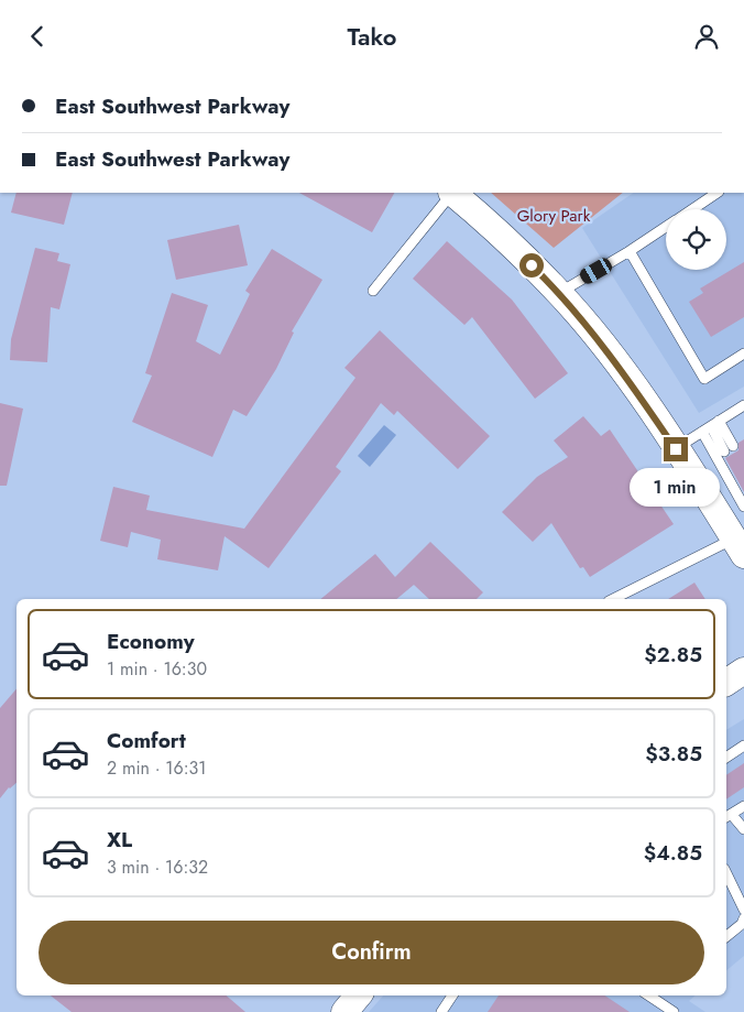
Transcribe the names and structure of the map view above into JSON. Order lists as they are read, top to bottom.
{
  "parks": ["Glory Park"],
  "page": {
    "header": "Tako",
    "banner": ["East Southwest Parkway", "East Southwest Parkway"],
    "bubble": "1 min",
    "list": [
      {
        "name": "Economy",
        "note": "1 min · 16:30",
        "value": "$2.85"
      },
      {
        "name": "Comfort",
        "note": "2 min · 16:31",
        "value": "$3.85"
      },
      {
        "name": "XL",
        "note": "3 min · 16:32",
        "value": "$4.85"
      }
    ],
    "buttons": "Confirm"
  }
}
